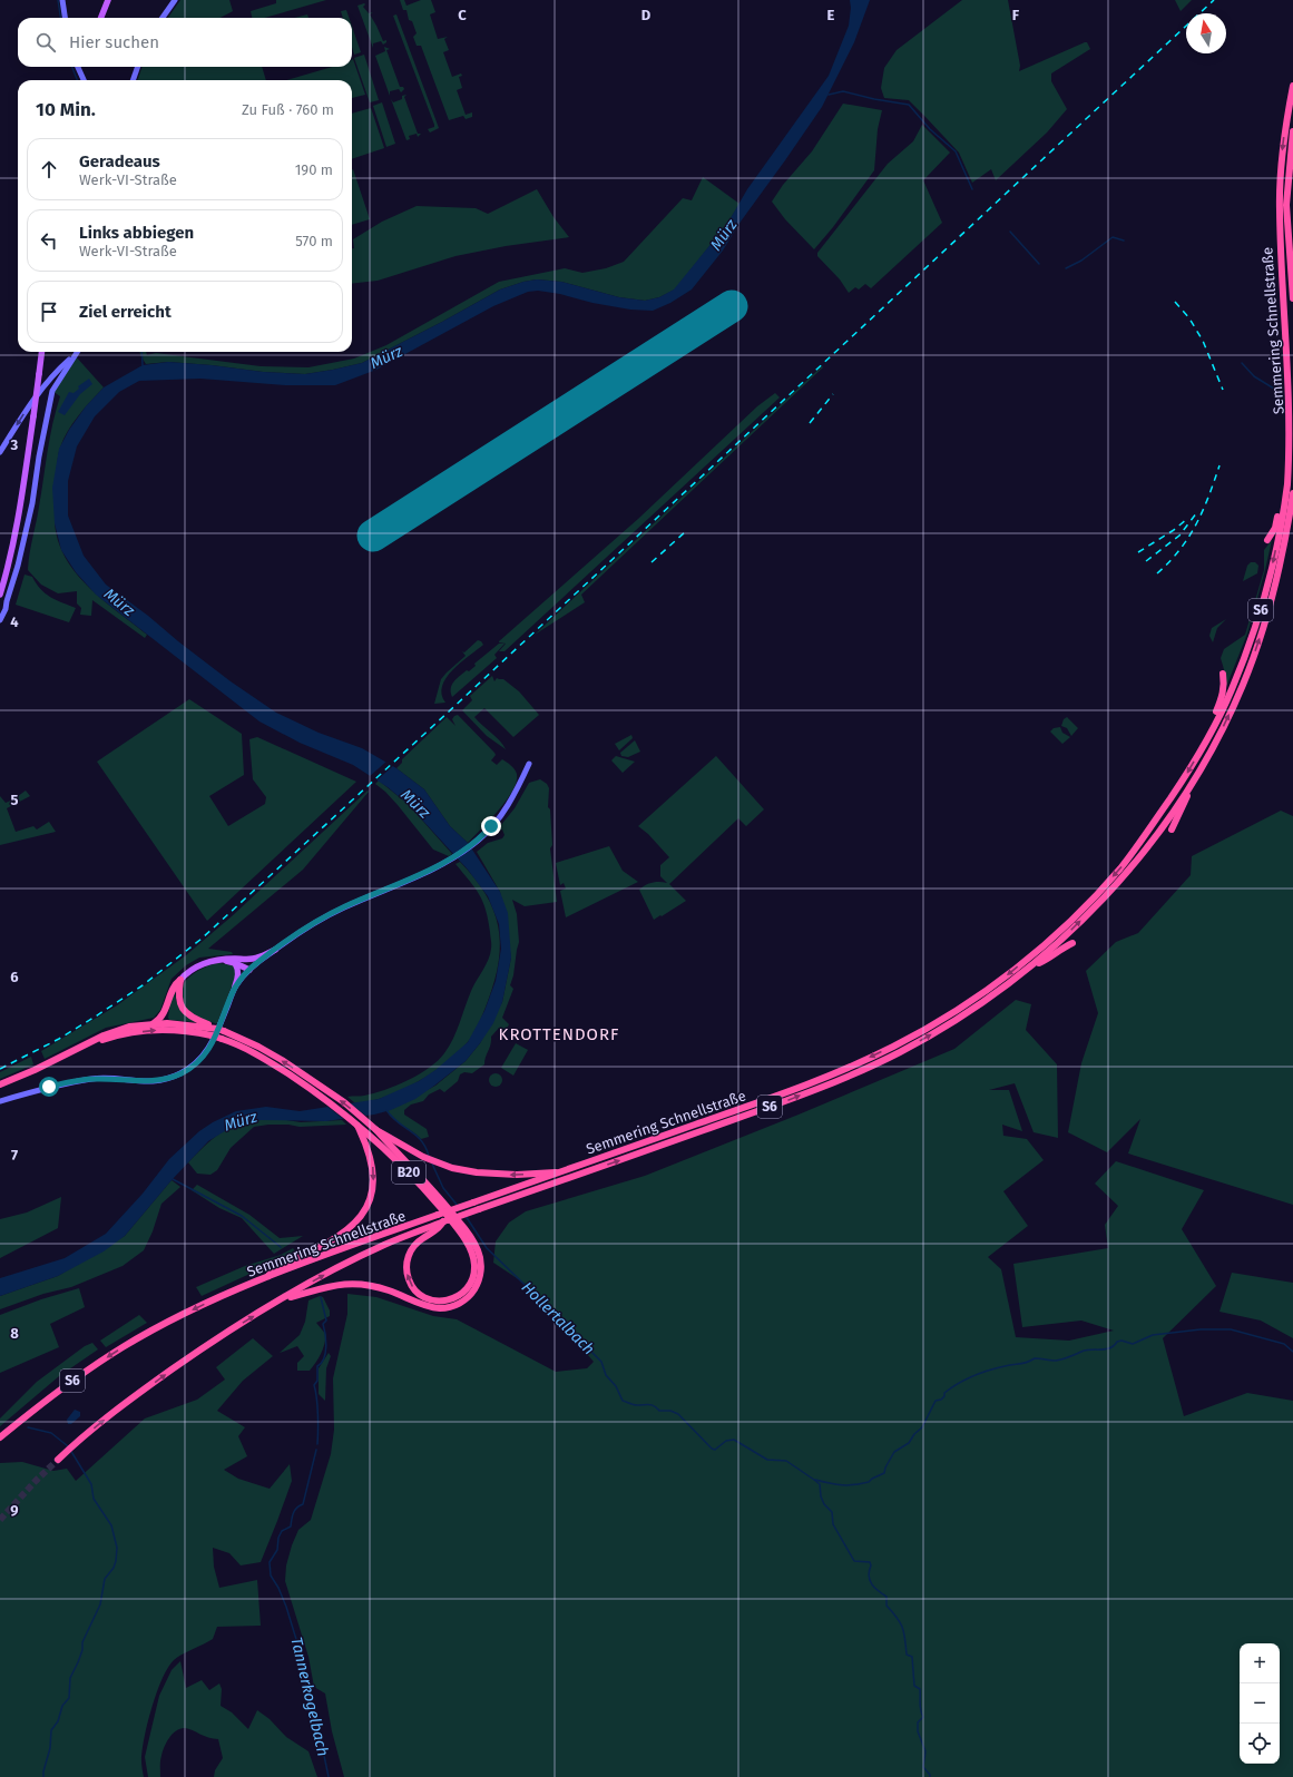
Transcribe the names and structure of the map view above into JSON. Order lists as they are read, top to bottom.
{
  "streets": {
    "highway": ["Semmering Schnellstraße", "S6", "B20"]
  },
  "crossings": [
    ["Semmering Schnellstraße", "B20"]
  ],
  "districts": ["KROTTENDORF"],
  "water": ["Mürz", "Hollertalbach", "Tannerkogelbach"],
  "north": "top",
  "page": {
    "search": "Hier suchen",
    "heading": ["10 Min.", "Zu Fuß · 760 m"],
    "list": [
      ["Geradeaus", "Werk-VI-Straße", "190 m"],
      ["Links abbiegen", "Werk-VI-Straße", "570 m"],
      "Ziel erreicht"
    ],
    "map_buttons": ["+", "−"]
  },
  "grid": {
    "columns": [
      "C",
      "D",
      "E",
      "F"
    ],
    "rows": [
      "3",
      "4",
      "5",
      "6",
      "7",
      "8",
      "9"
    ]
  }
}
